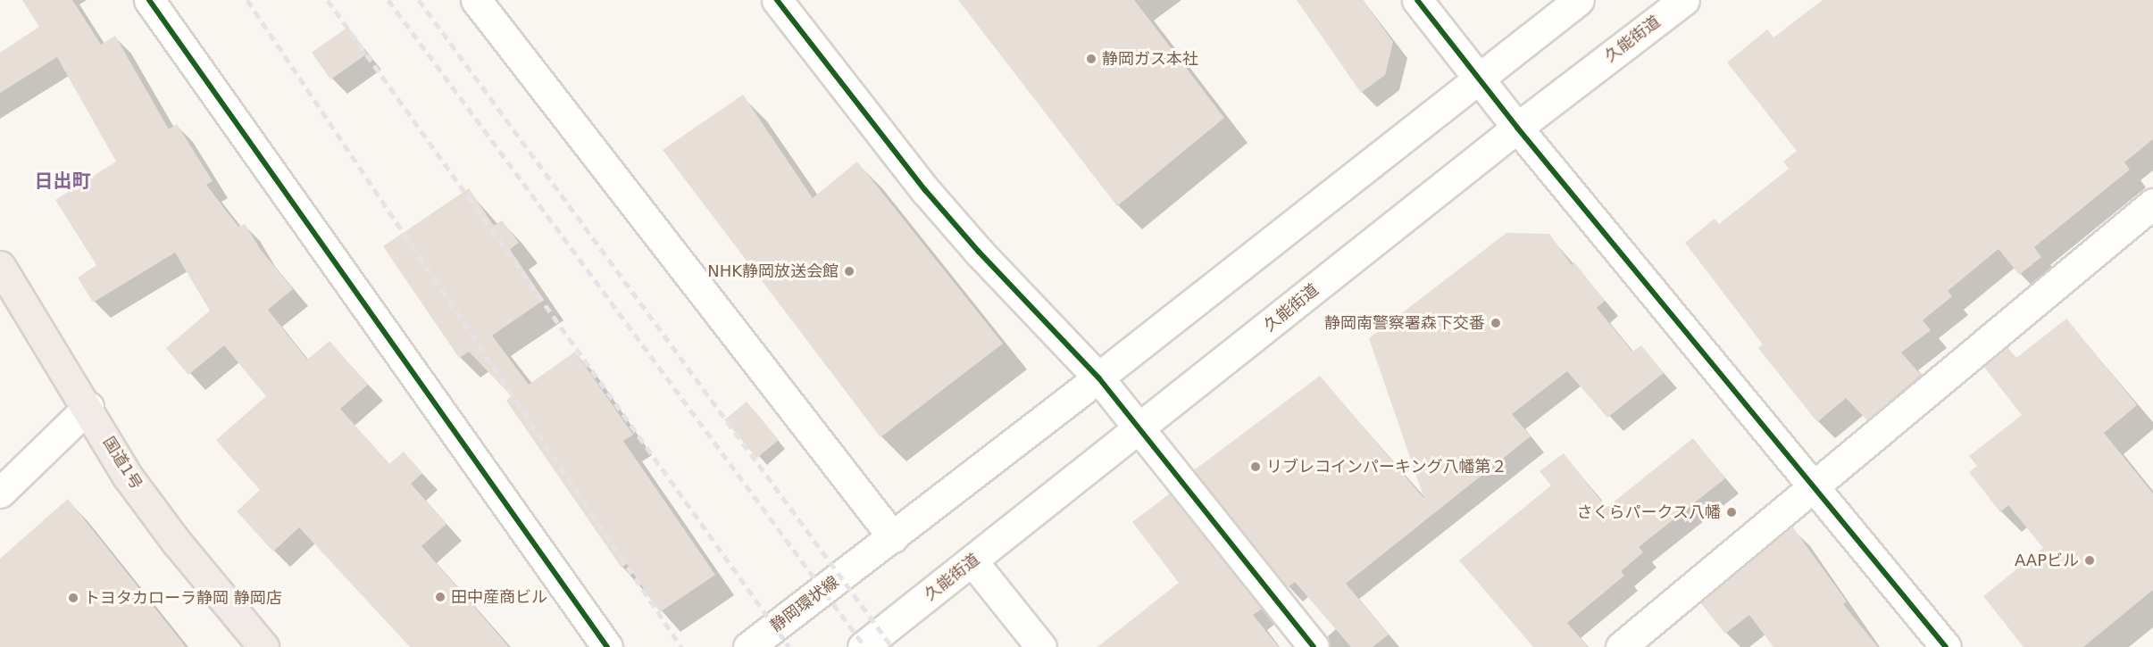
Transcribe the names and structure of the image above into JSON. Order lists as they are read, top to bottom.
{
  "streets": {
    "highway": ["国道1号"],
    "street": ["久能街道", "静岡環状線"]
  },
  "districts": ["日出町"],
  "places": [
    "静岡ガス本社",
    "NHK静岡放送会館",
    "静岡南警察署森下交番",
    "リブレコインパーキング八幡第２",
    "さくらパークス八幡",
    "AAPビル",
    "田中産商ビル",
    "トヨタカローラ静岡 静岡店"
  ]
}
